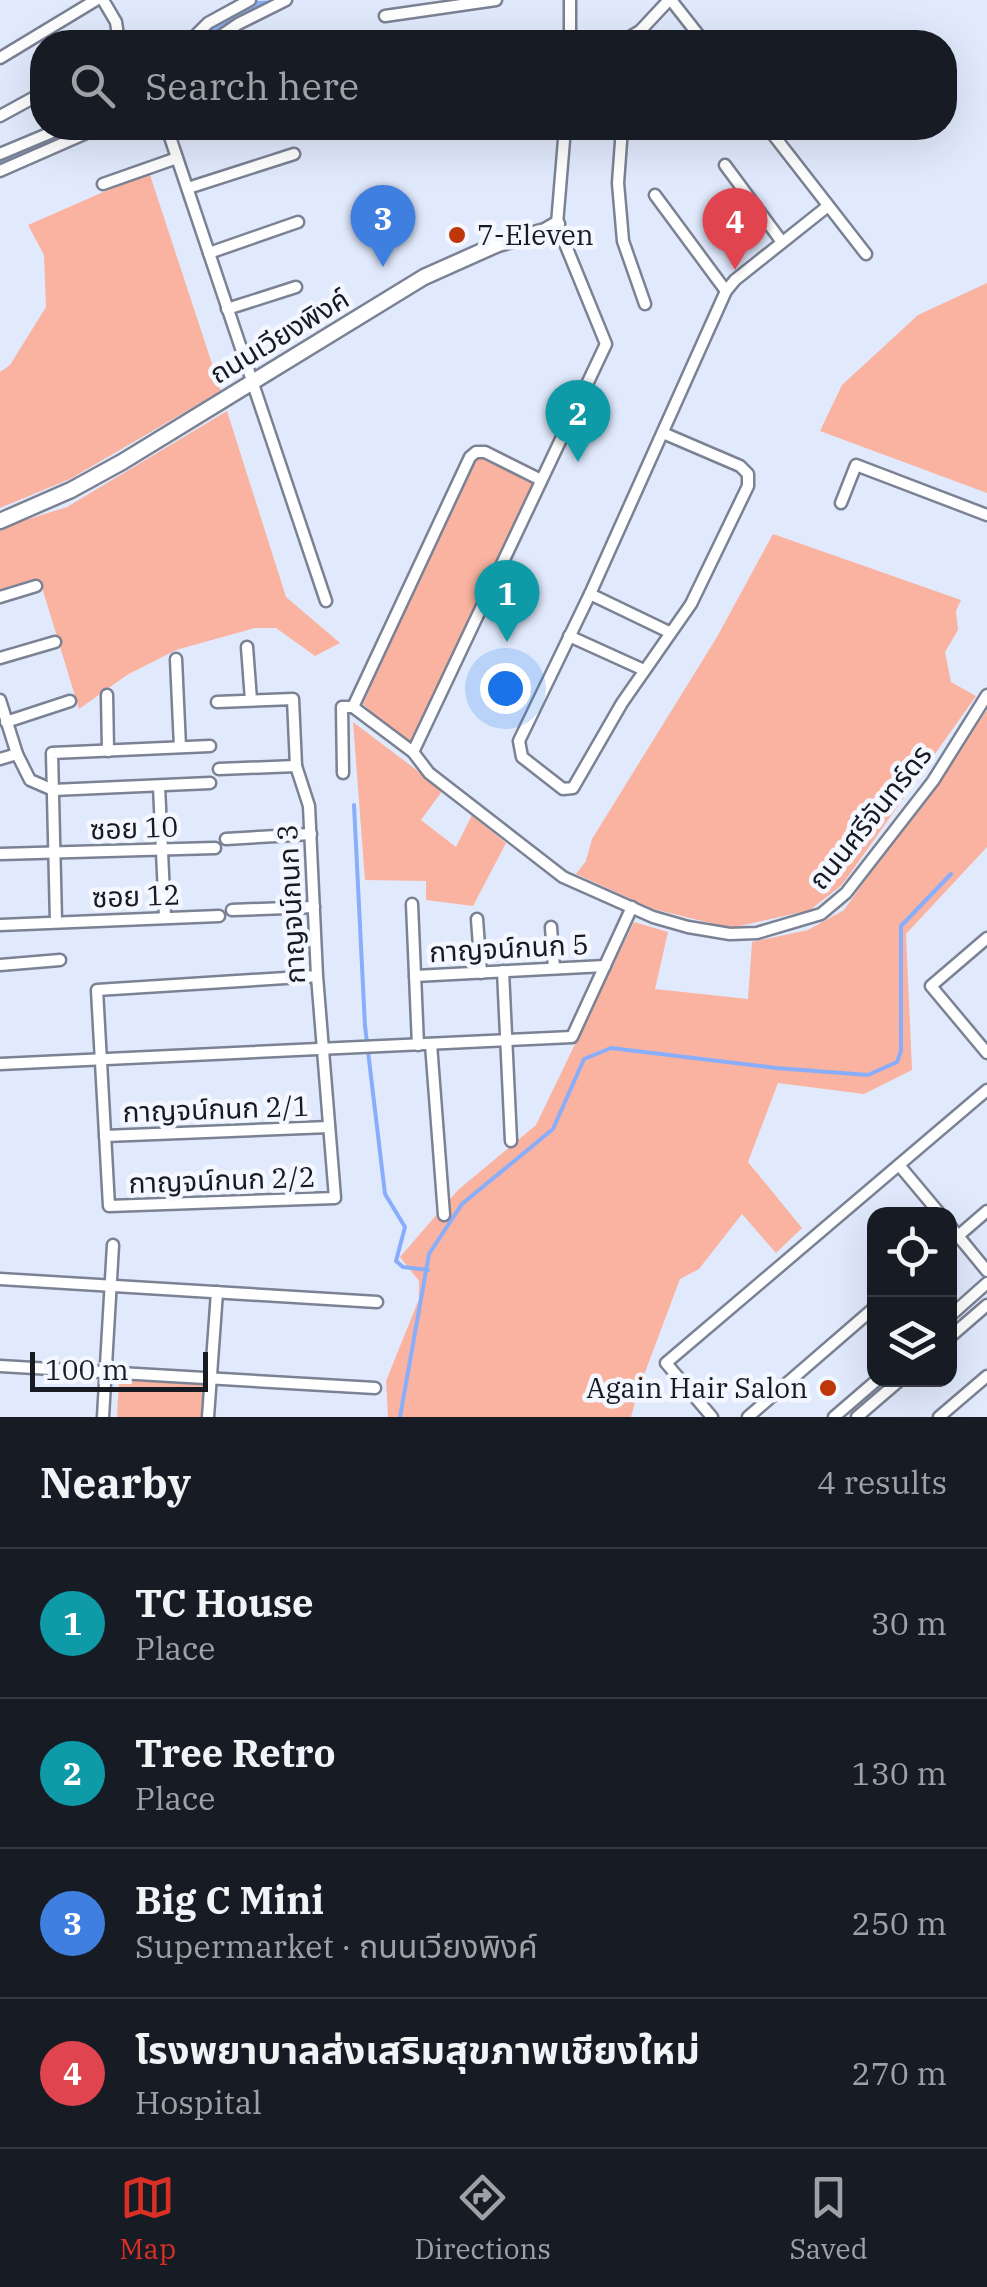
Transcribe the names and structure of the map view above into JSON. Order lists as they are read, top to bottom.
{
  "streets": {
    "street": [
      "ถนนเวียงพิงค์",
      "ถนนศรีจันทร์ดร",
      "ซอย 10",
      "ซอย 12",
      "กาญจน์กนก 3",
      "กาญจน์กนก 5",
      "กาญจน์กนก 2/1",
      "กาญจน์กนก 2/2"
    ]
  },
  "crossings": [
    ["กาญจน์กนก 3", "กาญจน์กนก 2/1"],
    ["กาญจน์กนก 3", "กาญจน์กนก 2/2"],
    ["กาญจน์กนก 2/1", "กาญจน์กนก 2/2"]
  ],
  "places": ["7-Eleven", "Again Hair Salon"],
  "scale_bar": "100 m",
  "page": {
    "search": "Search here",
    "pins": [
      "3",
      "4",
      "2",
      "1"
    ],
    "scale": "100 m",
    "heading": ["Nearby", "4 results"],
    "list": [
      {
        "mark": "1",
        "name": "TC House",
        "note": "Place",
        "value": "30 m"
      },
      {
        "mark": "2",
        "name": "Tree Retro",
        "note": "Place",
        "value": "130 m"
      },
      {
        "mark": "3",
        "name": "Big C Mini",
        "note": "Supermarket · ถนนเวียงพิงค์",
        "value": "250 m"
      },
      {
        "mark": "4",
        "name": "โรงพยาบาลส่งเสริมสุขภาพเชียงใหม่",
        "note": "Hospital",
        "value": "270 m"
      }
    ],
    "nav": ["Map", "Directions", "Saved"]
  }
}
